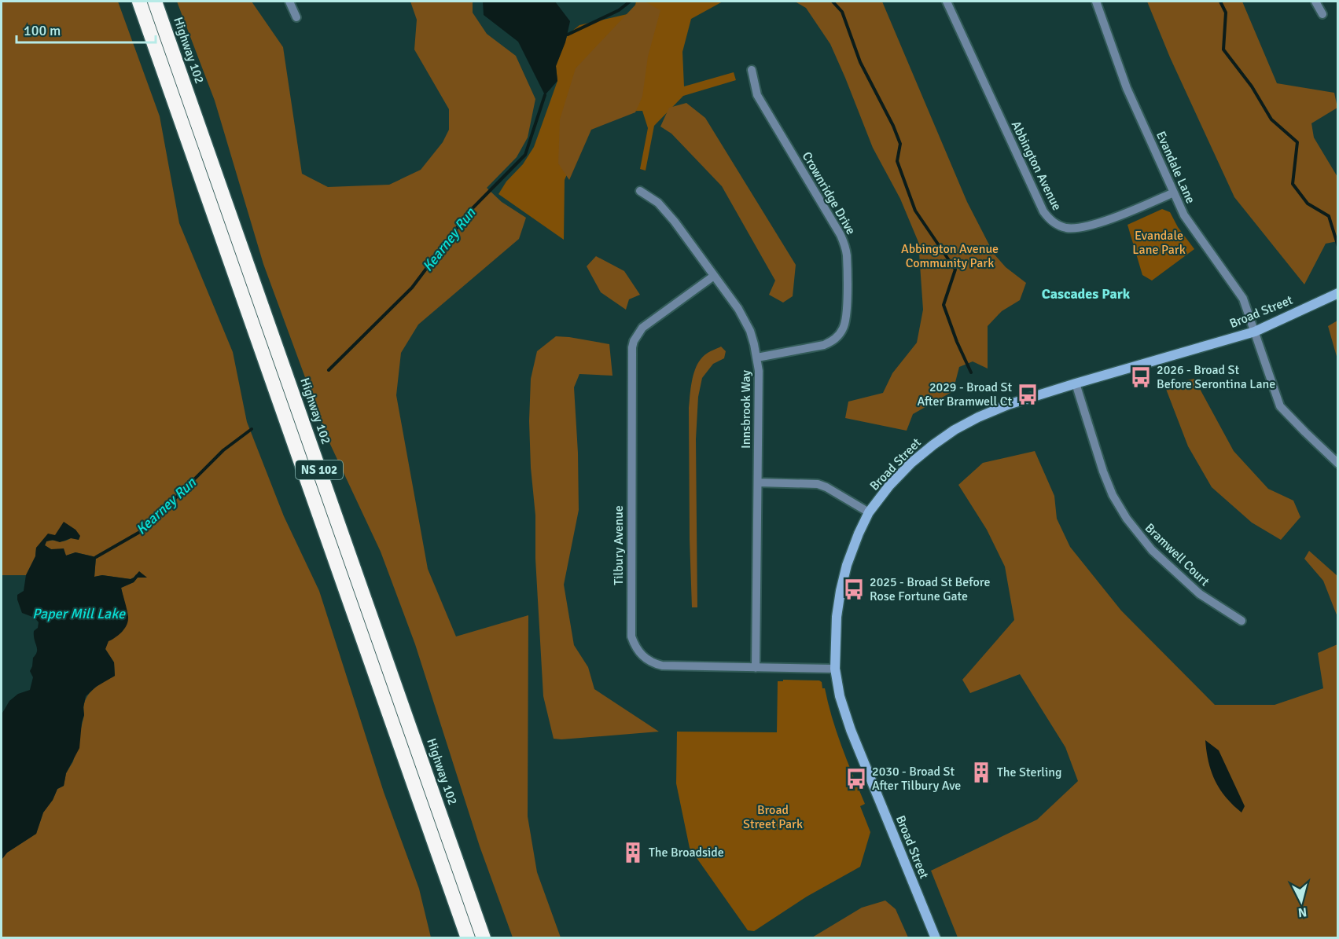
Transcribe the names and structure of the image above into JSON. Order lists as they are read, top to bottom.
{
  "streets": {
    "highway": ["Highway 102", "NS 102"],
    "street": [
      "Abbington Avenue",
      "Evandale Lane",
      "Crownridge Drive",
      "Broad Street",
      "Innsbrook Way",
      "Tilbury Avenue",
      "Bramwell Court"
    ]
  },
  "crossings": [
    ["Abbington Avenue", "Evandale Lane"],
    ["Evandale Lane", "Broad Street"],
    ["Crownridge Drive", "Innsbrook Way"],
    ["Broad Street", "Tilbury Avenue"],
    ["Broad Street", "Bramwell Court"],
    ["Innsbrook Way", "Tilbury Avenue"]
  ],
  "districts": ["Cascades Park"],
  "water": ["Kearney Run", "Paper Mill Lake"],
  "parks": ["Evandale Lane Park", "Abbington Avenue Community Park", "Broad Street Park"],
  "places": {
    "bus stop": [
      "2026 - Broad St Before Serontina Lane",
      "2029 - Broad St After Bramwell Ct",
      "2025 - Broad St Before Rose Fortune Gate",
      "2030 - Broad St After Tilbury Ave"
    ],
    "building": ["The Sterling", "The Broadside"]
  },
  "scale_bar": "100 m",
  "north": "bottom"
}
